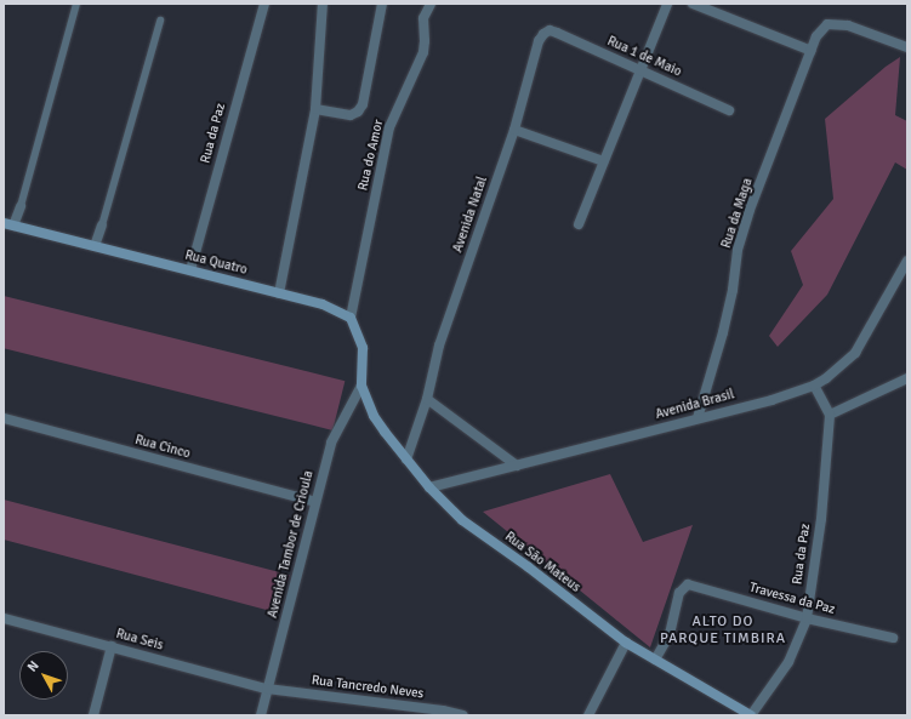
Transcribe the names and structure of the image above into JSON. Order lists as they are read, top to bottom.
{
  "streets": {
    "main road": ["Rua Quatro", "Rua São Mateus"],
    "street": [
      "Rua 1 de Maio",
      "Rua da Paz",
      "Rua do Amor",
      "Rua da Maga",
      "Avenida Natal",
      "Avenida Brasil",
      "Rua Cinco",
      "Avenida Tambor de Crioula",
      "Travessa da Paz",
      "Rua Seis",
      "Rua Tancredo Neves"
    ]
  },
  "crossings": [
    ["Rua 1 de Maio", "Avenida Natal"],
    ["Rua da Paz", "Rua Quatro"],
    ["Rua da Paz", "Rua São Mateus"],
    ["Rua da Paz", "Travessa da Paz"],
    ["Rua do Amor", "Rua Quatro"],
    ["Rua da Maga", "Avenida Brasil"],
    ["Avenida Natal", "Rua São Mateus"],
    ["Avenida Brasil", "Rua São Mateus"],
    ["Rua Cinco", "Avenida Tambor de Crioula"],
    ["Avenida Tambor de Crioula", "Rua São Mateus"],
    ["Avenida Tambor de Crioula", "Rua Seis"],
    ["Avenida Tambor de Crioula", "Rua Tancredo Neves"],
    ["Rua São Mateus", "Travessa da Paz"],
    ["Rua Seis", "Rua Tancredo Neves"]
  ],
  "districts": ["ALTO DO PARQUE TIMBIRA"],
  "north": "top left"
}
